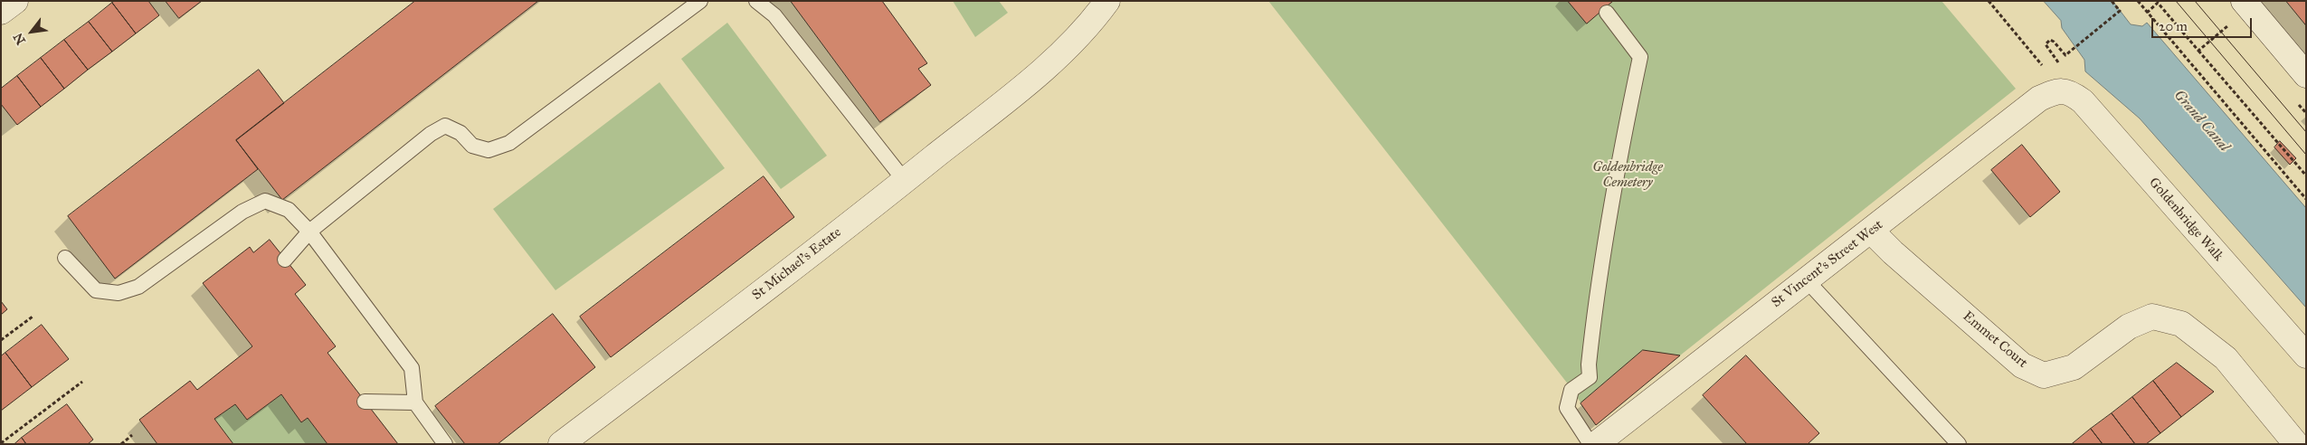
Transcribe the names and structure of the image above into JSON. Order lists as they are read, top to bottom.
{
  "streets": {
    "street": [
      "Goldenbridge Walk",
      "St Michael's Estate",
      "St Vincent's Street West",
      "Emmet Court"
    ]
  },
  "crossings": [
    ["Goldenbridge Walk", "St Vincent's Street West"],
    ["St Vincent's Street West", "Emmet Court"]
  ],
  "water": ["Grand Canal"],
  "parks": ["Goldenbridge Cemetery"],
  "scale_bar": "20 m",
  "north": "bottom left"
}
